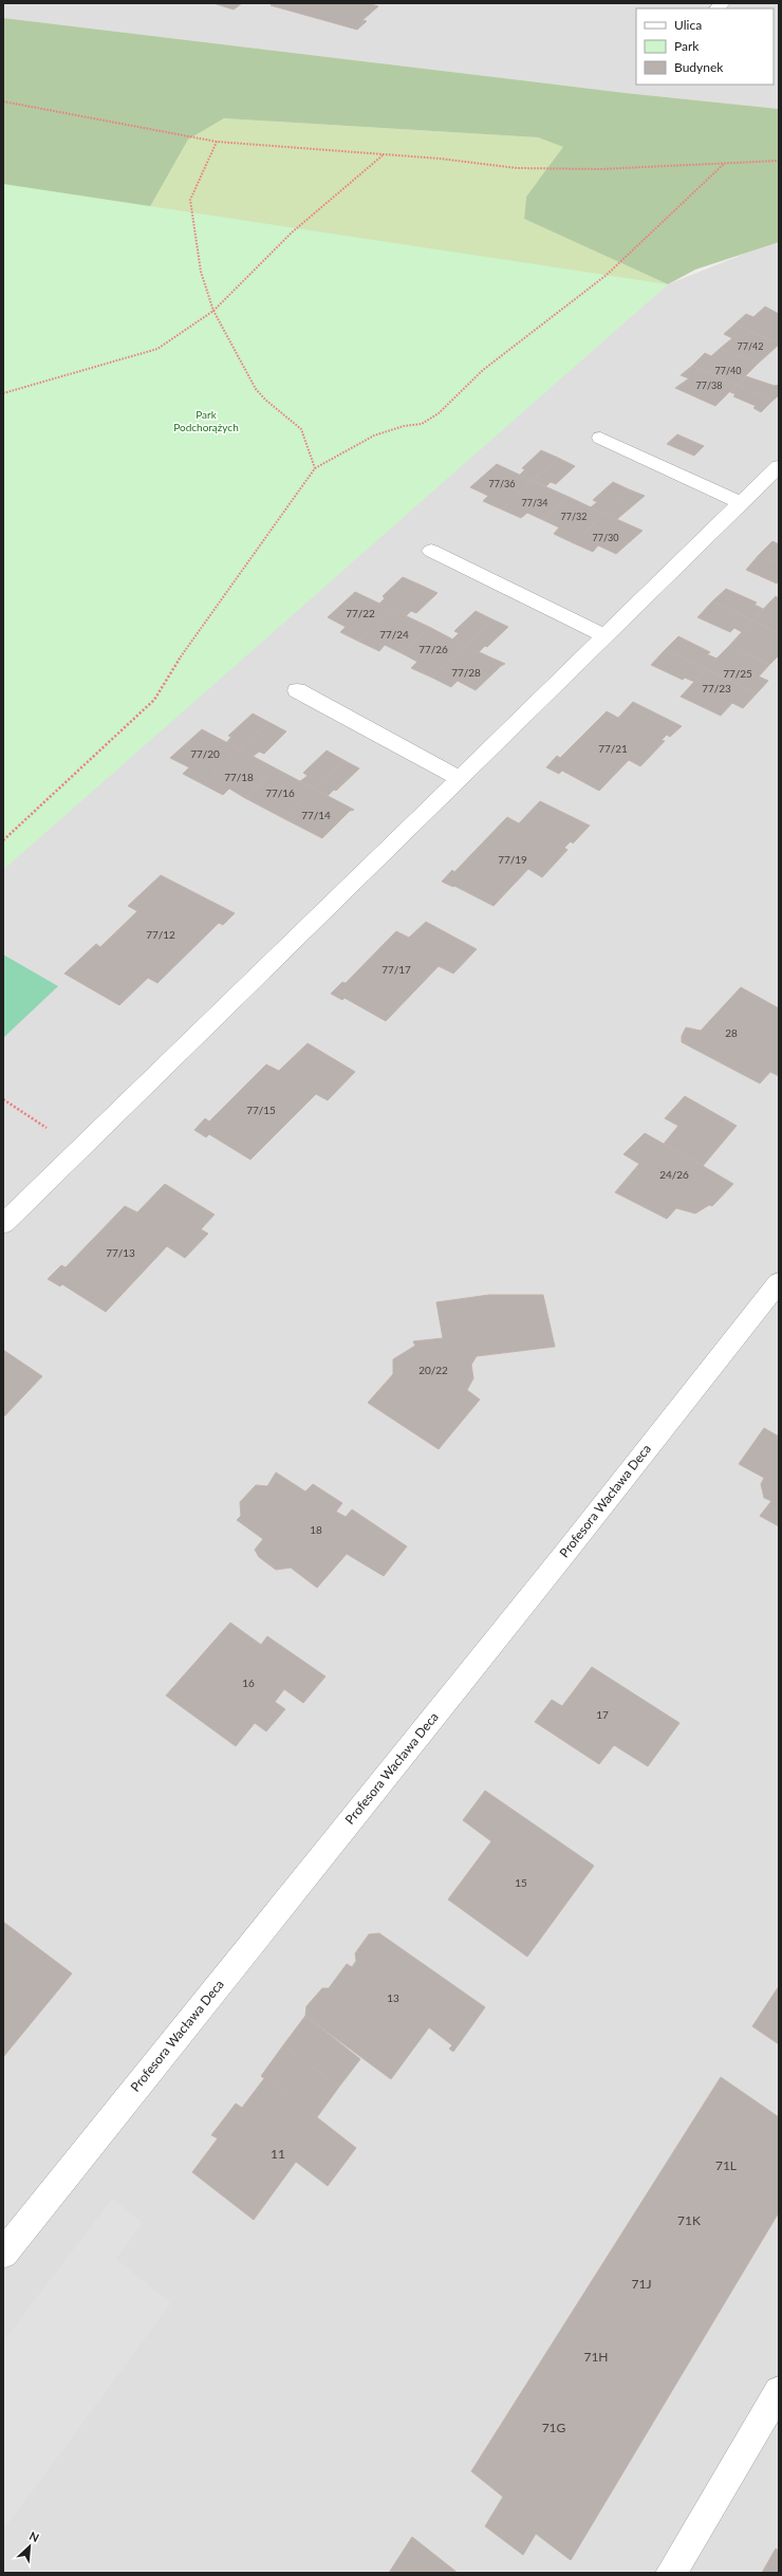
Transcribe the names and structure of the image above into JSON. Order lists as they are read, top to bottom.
{
  "streets": {
    "street": ["Profesora Wacława Deca"]
  },
  "parks": ["Park Podchorążych"],
  "house_numbers": [
    "77/42",
    "77/40",
    "77/38",
    "77/36",
    "77/34",
    "77/32",
    "77/30",
    "77/22",
    "77/24",
    "77/26",
    "77/28",
    "77/25",
    "77/23",
    "77/21",
    "77/20",
    "77/18",
    "77/16",
    "77/14",
    "77/19",
    "77/12",
    "77/17",
    "28",
    "77/15",
    "24/26",
    "77/13",
    "20/22",
    "18",
    "16",
    "17",
    "15",
    "13",
    "11",
    "71L",
    "71K",
    "71J",
    "71H",
    "71G"
  ],
  "legend": ["Ulica", "Park", "Budynek"],
  "north": "top right"
}
